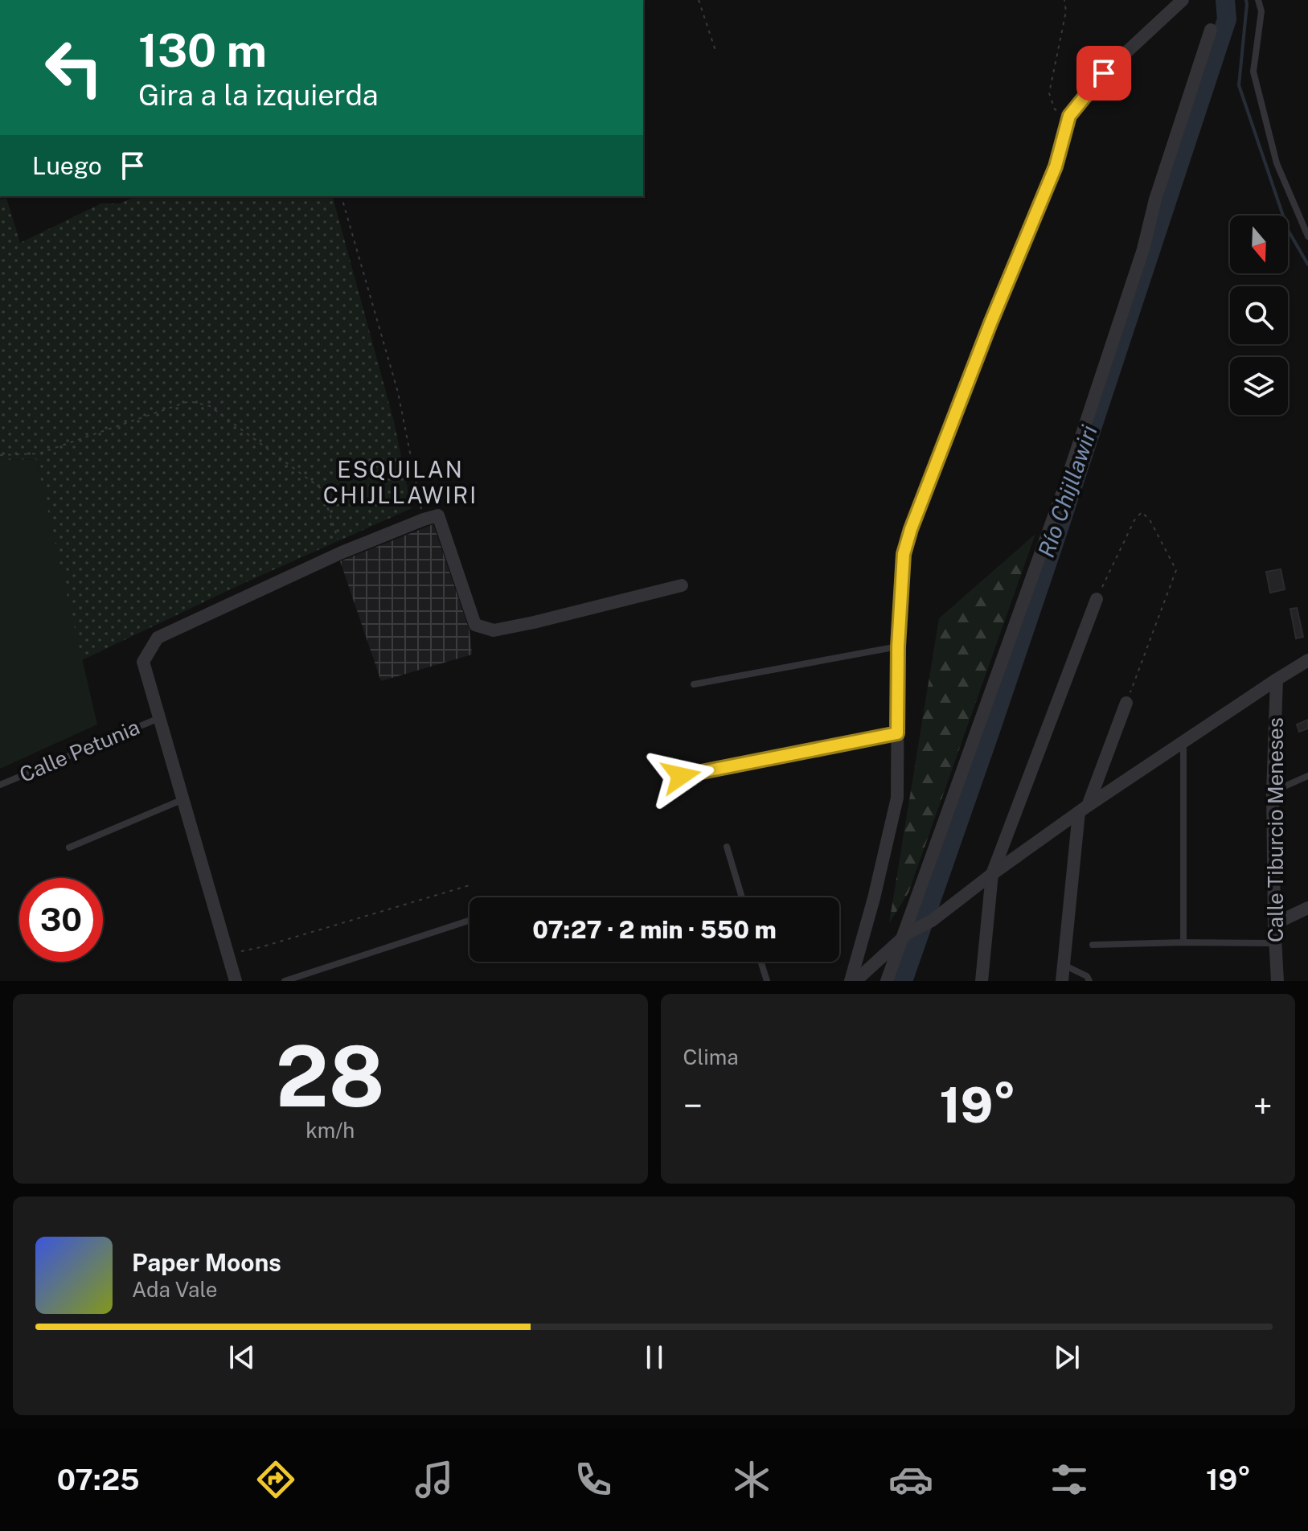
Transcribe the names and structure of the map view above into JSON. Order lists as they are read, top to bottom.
{
  "streets": {
    "street": ["Calle Tiburcio Meneses"],
    "lane": ["Calle Petunia"]
  },
  "districts": ["ESQUILAN CHIJLLAWIRI"],
  "water": ["Río Chijllawiri"],
  "north": "bottom",
  "page": {
    "turn": ["130 m", "Gira a la izquierda"],
    "then": "Luego",
    "limit": "30",
    "trip": "07:27 · 2 min · 550 m",
    "tile": [
      ["28", "km/h"],
      "Clima"
    ],
    "heat": ["−", "19°", "+"],
    "song": ["Paper Moons", "Ada Vale"],
    "tabs": ["07:25", "19°"]
  }
}
